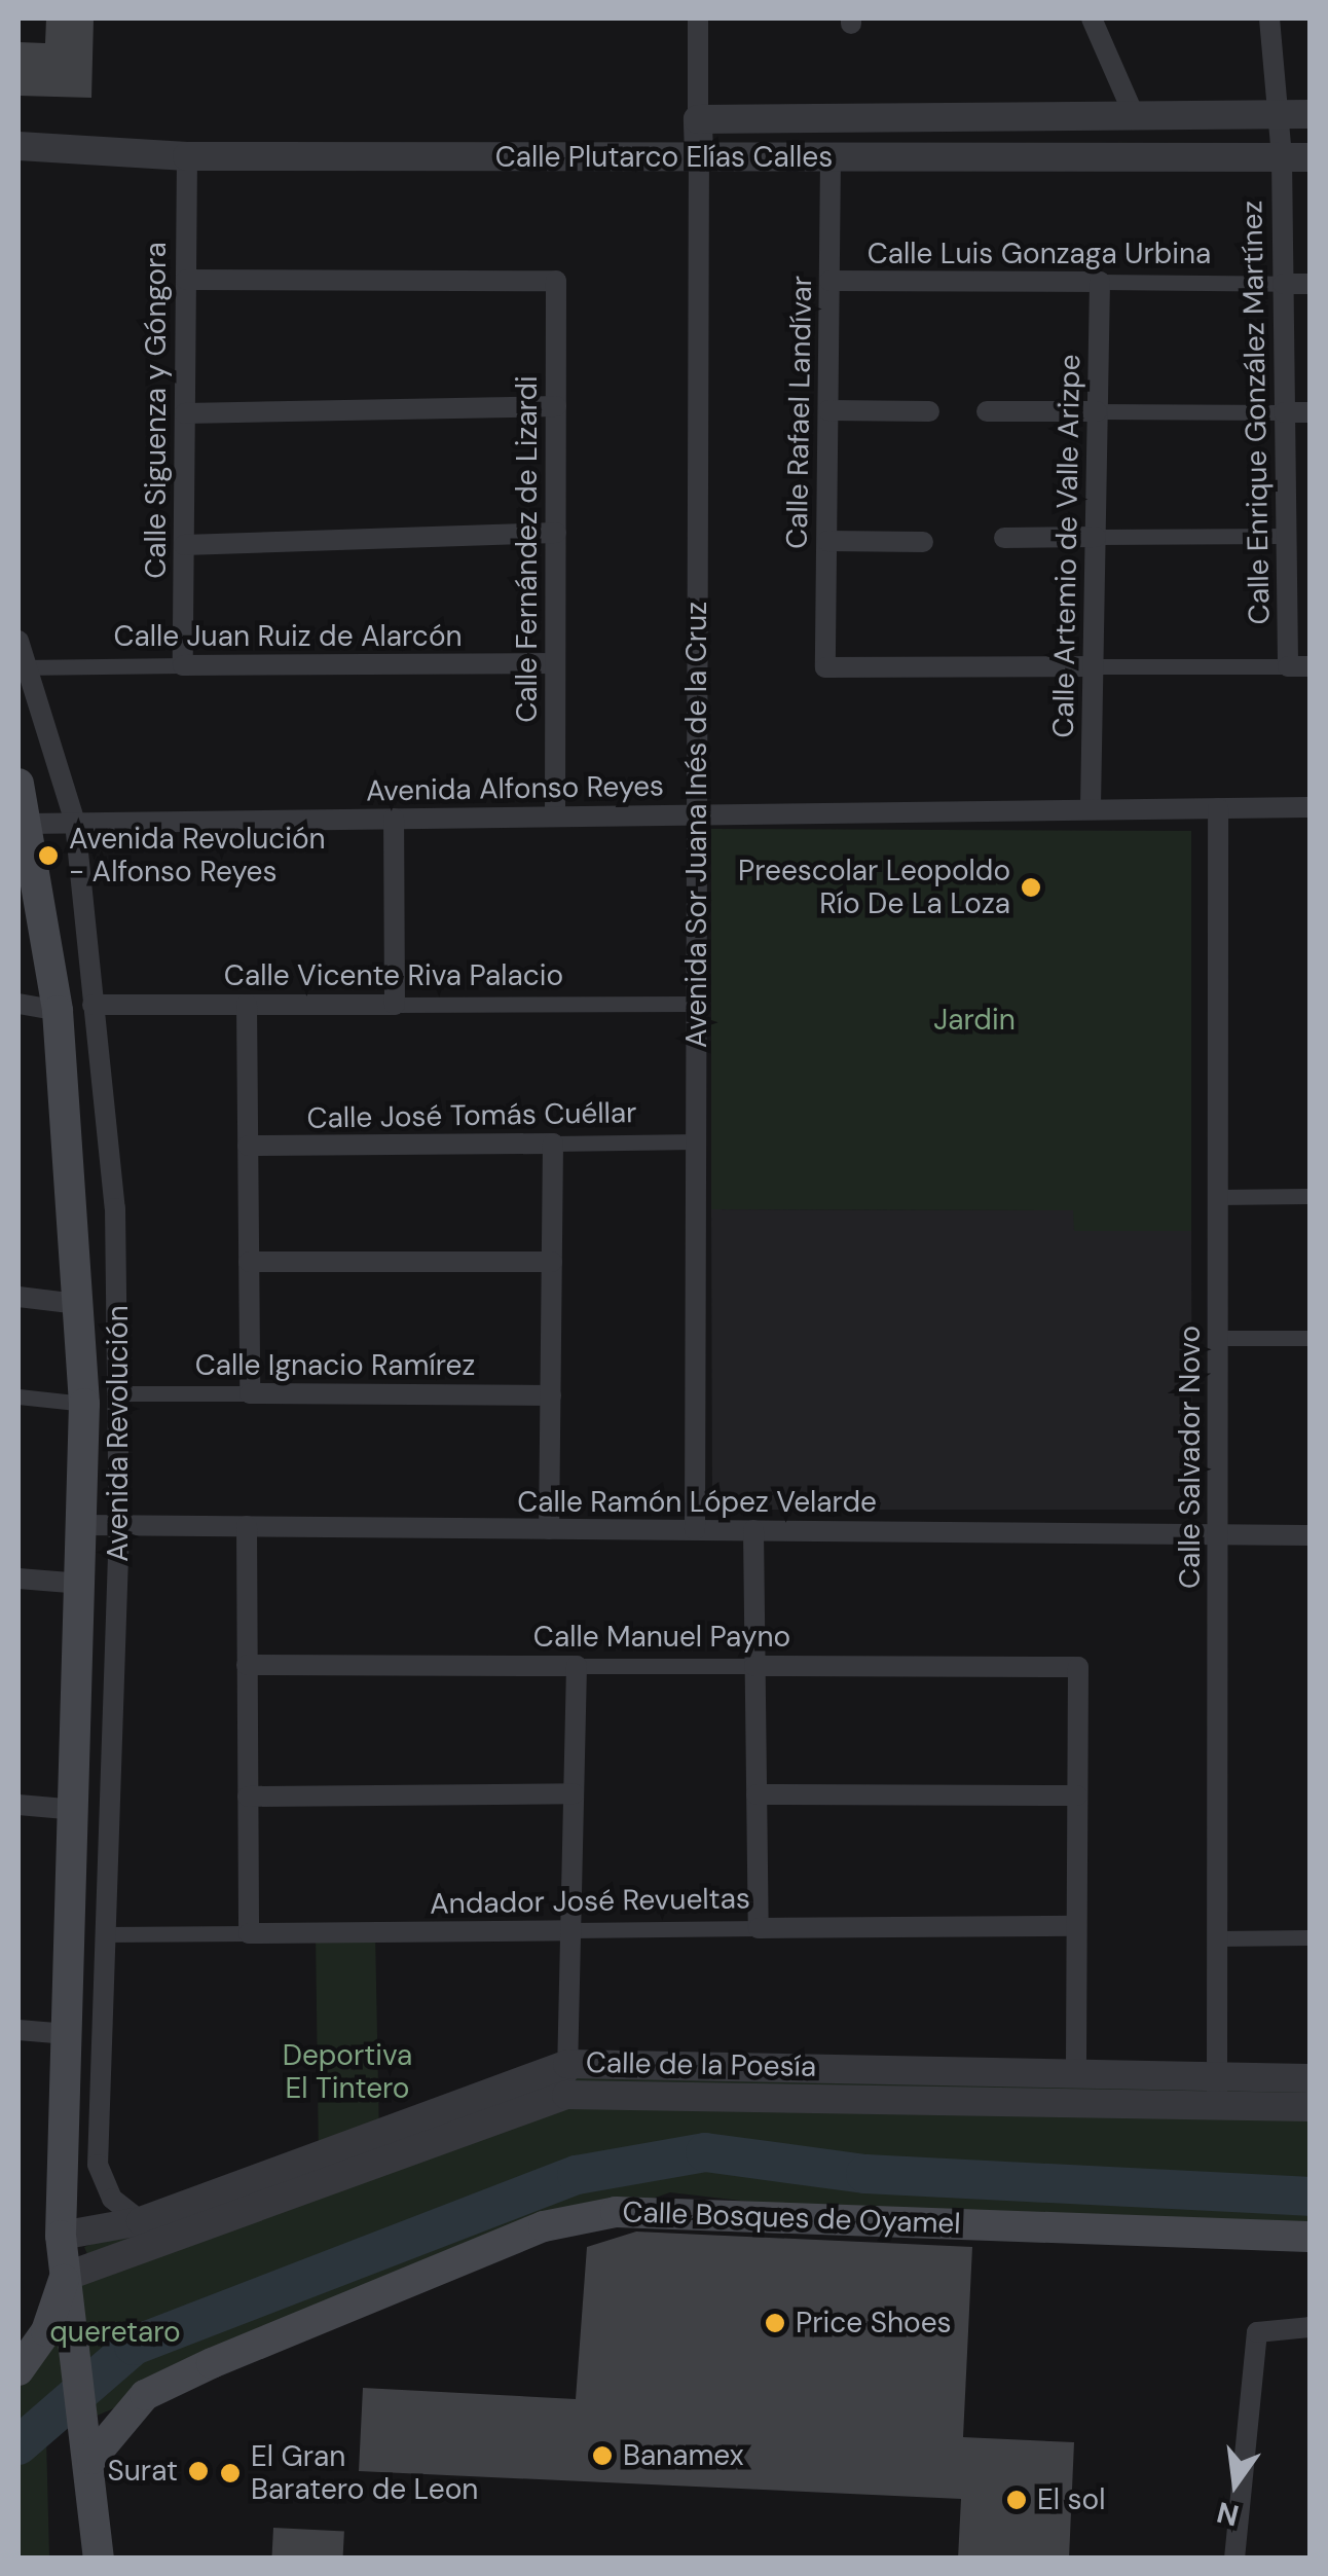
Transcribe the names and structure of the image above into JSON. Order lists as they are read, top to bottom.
{
  "streets": {
    "main road": ["Avenida Revolución", "Calle Bosques de Oyamel"],
    "street": [
      "Calle Plutarco Elías Calles",
      "Calle Luis Gonzaga Urbina",
      "Calle Siguenza y Góngora",
      "Calle Rafael Landívar",
      "Calle Enrique González Martínez",
      "Calle Artemio de Valle Arizpe",
      "Calle Fernández de Lizardi",
      "Calle Juan Ruiz de Alarcón",
      "Avenida Alfonso Reyes",
      "Avenida Sor Juana Inés de la Cruz",
      "Calle Vicente Riva Palacio",
      "Calle José Tomás Cuéllar",
      "Calle Ignacio Ramírez",
      "Calle Salvador Novo",
      "Calle Ramón López Velarde",
      "Calle Manuel Payno",
      "Andador José Revueltas",
      "Calle de la Poesía"
    ]
  },
  "crossings": [
    ["Calle Plutarco Elías Calles", "Calle Siguenza y Góngora"],
    ["Calle Plutarco Elías Calles", "Calle Rafael Landívar"],
    ["Calle Plutarco Elías Calles", "Calle Enrique González Martínez"],
    ["Calle Plutarco Elías Calles", "Avenida Sor Juana Inés de la Cruz"],
    ["Calle Luis Gonzaga Urbina", "Calle Rafael Landívar"],
    ["Calle Luis Gonzaga Urbina", "Calle Enrique González Martínez"],
    ["Calle Luis Gonzaga Urbina", "Calle Artemio de Valle Arizpe"],
    ["Calle Siguenza y Góngora", "Calle Fernández de Lizardi"],
    ["Calle Siguenza y Góngora", "Calle Juan Ruiz de Alarcón"],
    ["Calle Rafael Landívar", "Calle Artemio de Valle Arizpe"],
    ["Calle Artemio de Valle Arizpe", "Avenida Alfonso Reyes"],
    ["Calle Fernández de Lizardi", "Calle Juan Ruiz de Alarcón"],
    ["Calle Fernández de Lizardi", "Avenida Alfonso Reyes"],
    ["Calle Juan Ruiz de Alarcón", "Avenida Revolución"],
    ["Avenida Alfonso Reyes", "Avenida Sor Juana Inés de la Cruz"],
    ["Avenida Alfonso Reyes", "Avenida Revolución"],
    ["Avenida Alfonso Reyes", "Calle Salvador Novo"],
    ["Avenida Sor Juana Inés de la Cruz", "Calle Vicente Riva Palacio"],
    ["Avenida Sor Juana Inés de la Cruz", "Calle José Tomás Cuéllar"],
    ["Avenida Sor Juana Inés de la Cruz", "Calle Ramón López Velarde"],
    ["Calle Vicente Riva Palacio", "Avenida Revolución"],
    ["Calle Ignacio Ramírez", "Avenida Revolución"],
    ["Avenida Revolución", "Calle Ramón López Velarde"],
    ["Avenida Revolución", "Andador José Revueltas"],
    ["Avenida Revolución", "Calle de la Poesía"],
    ["Avenida Revolución", "Calle Bosques de Oyamel"],
    ["Calle Salvador Novo", "Calle Ramón López Velarde"],
    ["Calle Salvador Novo", "Calle de la Poesía"]
  ],
  "parks": ["Jardin", "Deportiva El Tintero", "queretaro"],
  "places": [
    "Avenida Revolución - Alfonso Reyes",
    "Preescolar Leopoldo Río De La Loza",
    "Price Shoes",
    "Banamex",
    "Surat",
    "El Gran Baratero de Leon",
    "El sol"
  ],
  "north": "bottom"
}
